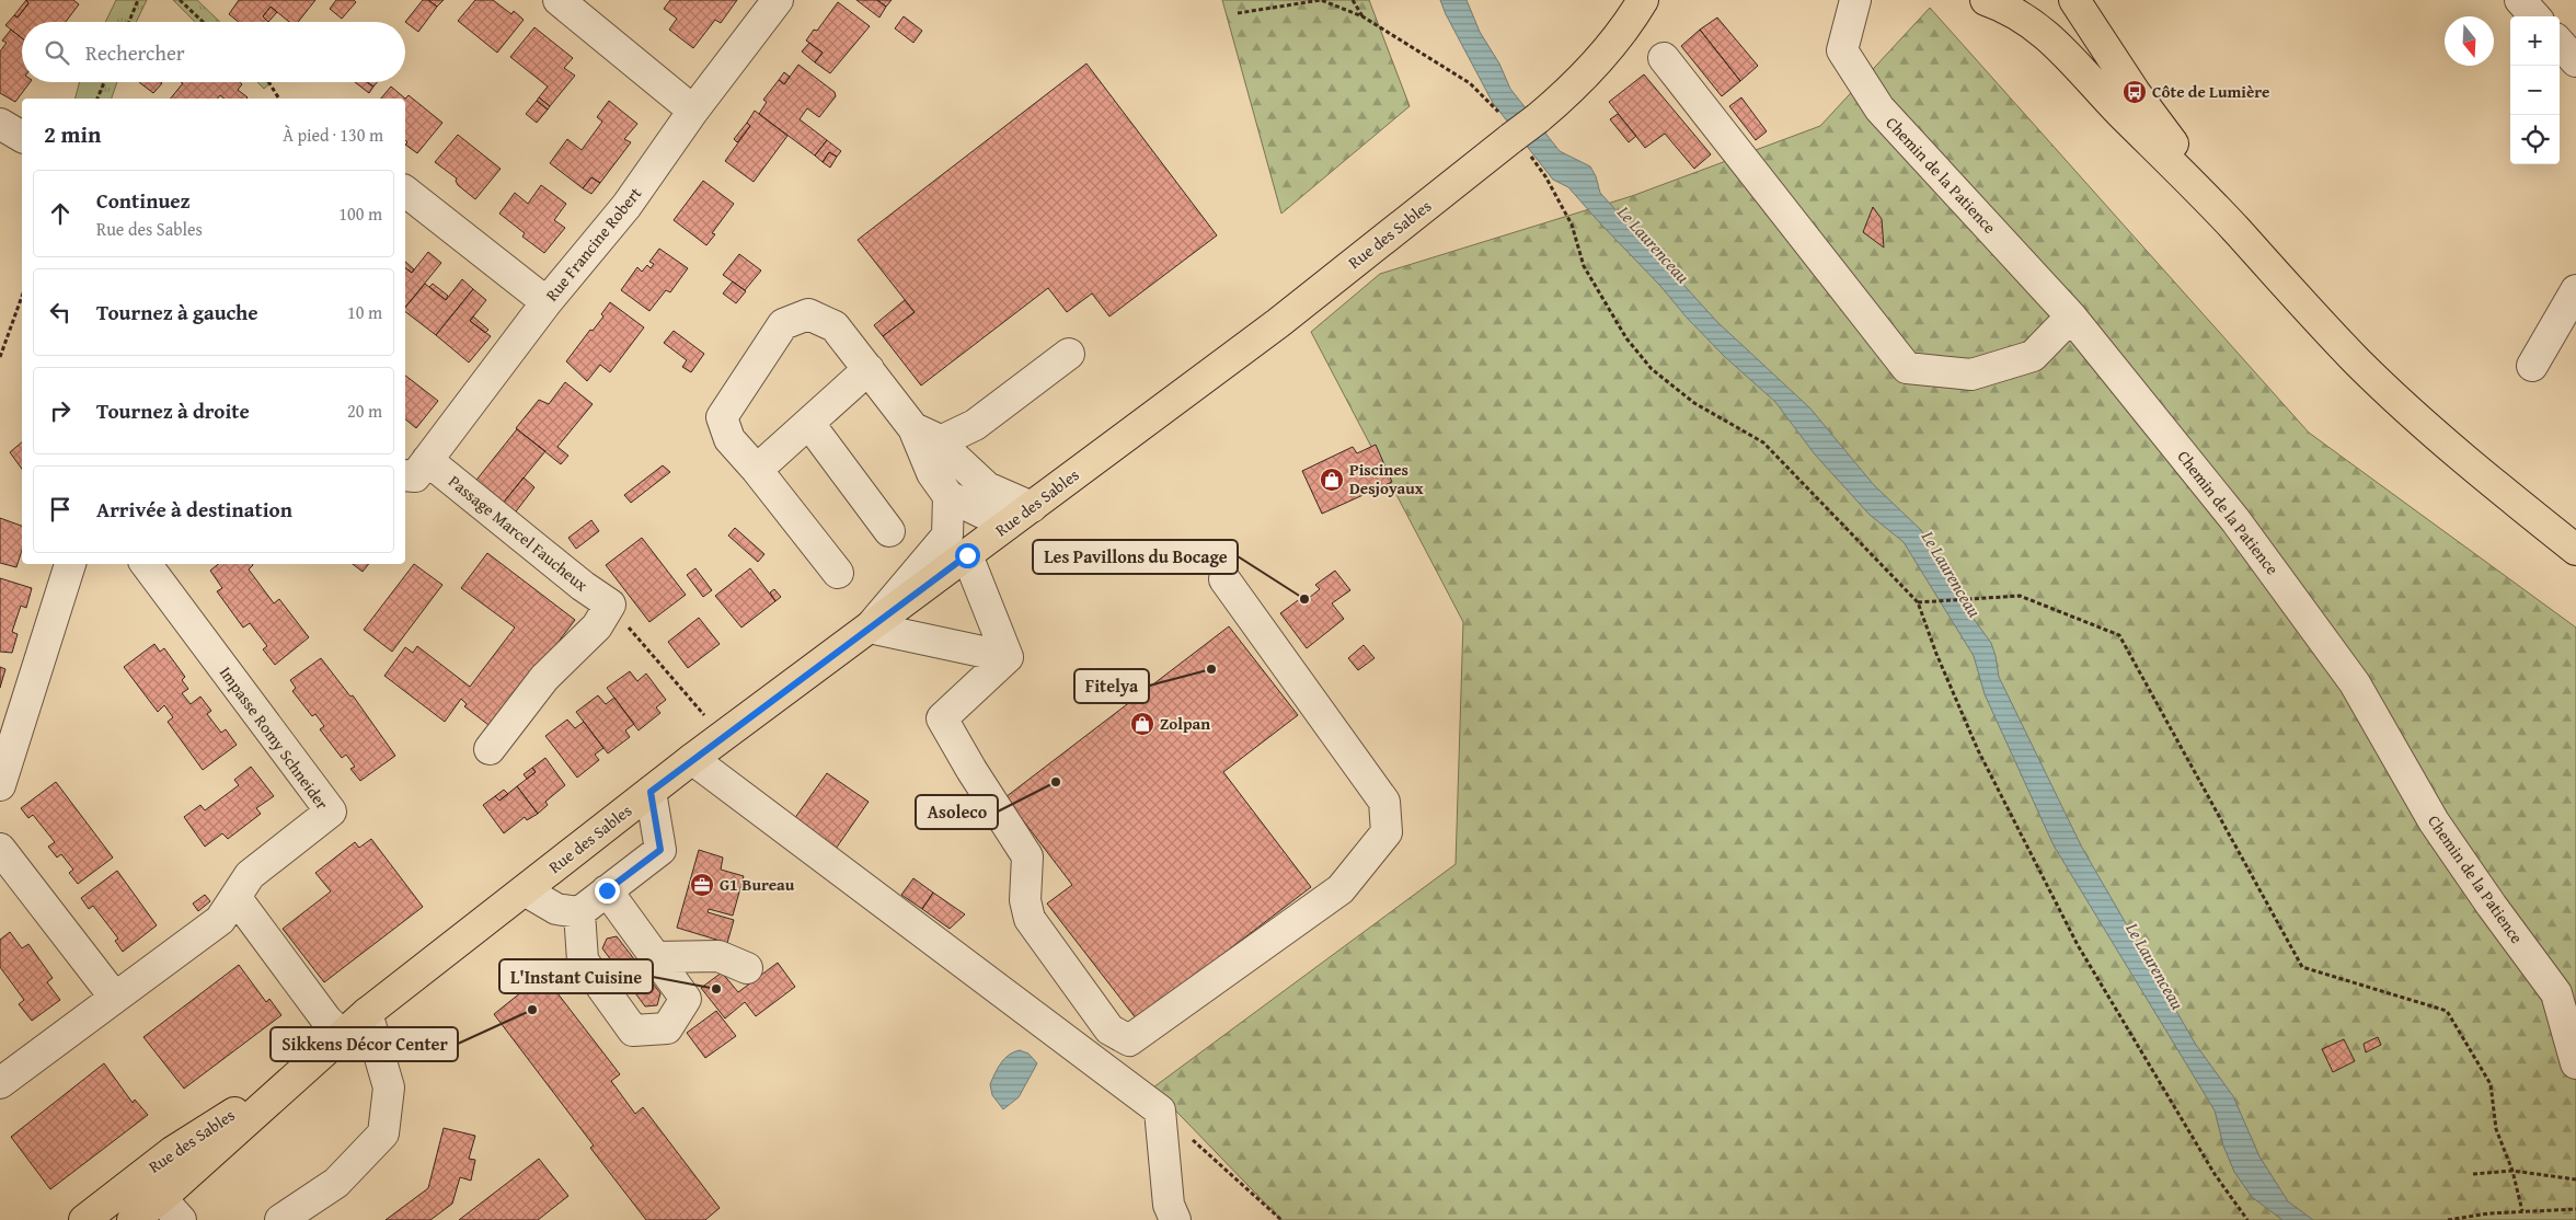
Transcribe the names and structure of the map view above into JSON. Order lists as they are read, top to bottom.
{
  "streets": {
    "main road": ["Rue des Sables"],
    "street": [
      "Chemin de la Patience",
      "Rue Francine Robert",
      "Passage Marcel Faucheux",
      "Impasse Romy Schneider"
    ]
  },
  "crossings": [
    ["Rue Francine Robert", "Passage Marcel Faucheux"]
  ],
  "water": ["Le Laurenceau"],
  "places": {
    "bus stop": ["Côte de Lumière"],
    "shop": ["Piscines Desjoyaux", "Zolpan"],
    "other": [
      "Les Pavillons du Bocage",
      "Fitelya",
      "Asoleco",
      "L'Instant Cuisine",
      "Sikkens Décor Center"
    ],
    "office": ["G1 Bureau"]
  },
  "north": "bottom",
  "page": {
    "map_buttons": ["+", "−"],
    "search": "Rechercher",
    "heading": ["2 min", "À pied · 130 m"],
    "list": [
      ["Continuez", "Rue des Sables", "100 m"],
      ["Tournez à gauche", "10 m"],
      ["Tournez à droite", "20 m"],
      "Arrivée à destination"
    ]
  }
}
